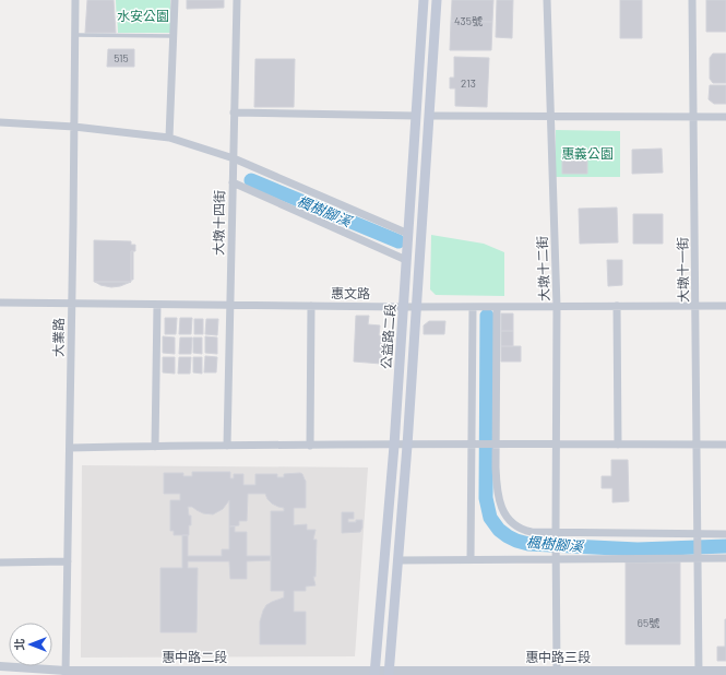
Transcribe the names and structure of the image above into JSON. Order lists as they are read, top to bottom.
{
  "streets": {
    "main road": ["公益路二段"],
    "street": [
      "大墩十四街",
      "大墩十二街",
      "大墩十一街",
      "惠文路",
      "大業路",
      "惠中路二段",
      "惠中路三段"
    ]
  },
  "crossings": [
    ["大墩十四街", "惠文路"],
    ["大墩十二街", "惠文路"],
    ["大墩十一街", "惠文路"],
    ["惠文路", "公益路二段"],
    ["惠文路", "大業路"],
    ["公益路二段", "惠中路二段"],
    ["公益路二段", "惠中路三段"],
    ["大業路", "惠中路二段"],
    ["惠中路二段", "惠中路三段"]
  ],
  "water": ["楓樹腳溪"],
  "parks": ["水安公園", "惠義公園"],
  "house_numbers": [
    "435號",
    "515",
    "213",
    "65號"
  ],
  "north": "left"
}
